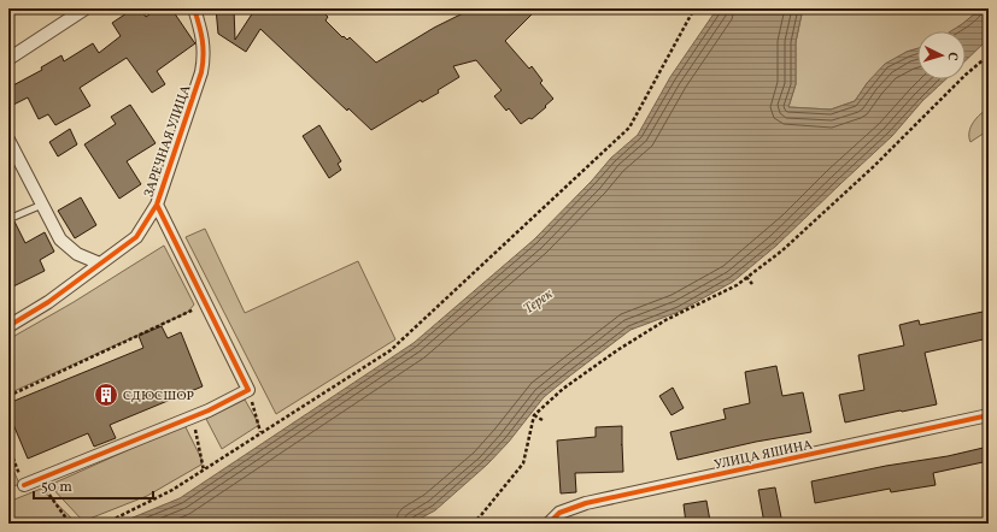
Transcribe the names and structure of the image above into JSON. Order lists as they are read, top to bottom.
{
  "streets": {
    "street": ["ЗАРЕЧНАЯ УЛИЦА", "УЛИЦА ЯШИНА"]
  },
  "water": ["Терек"],
  "places": {
    "building": ["СДЮСШОР"]
  },
  "scale_bar": "50 m",
  "north": "right"
}
